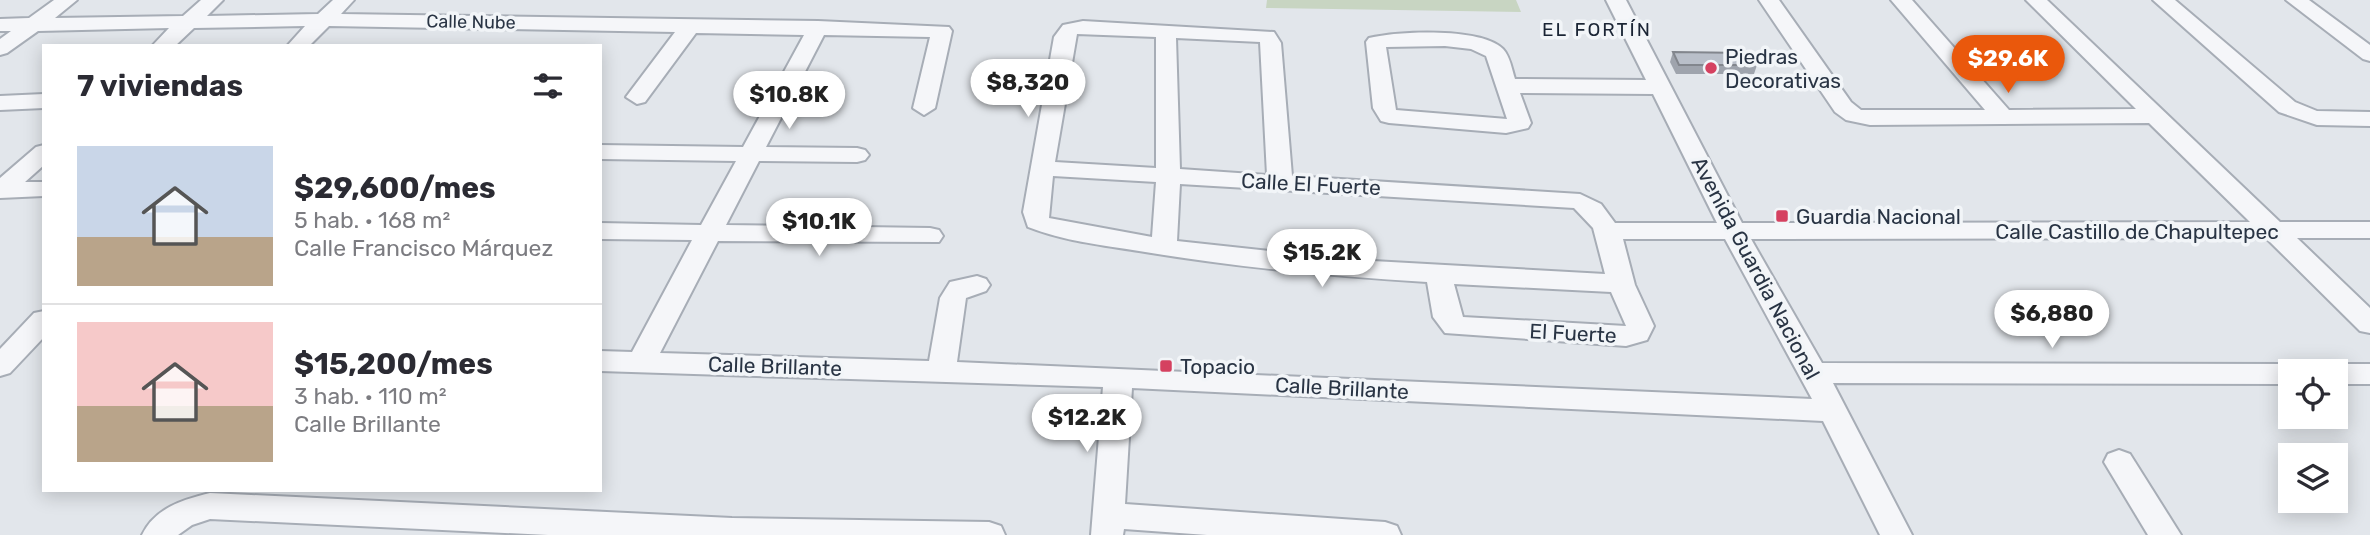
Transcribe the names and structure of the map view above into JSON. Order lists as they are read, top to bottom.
{
  "streets": {
    "street": [
      "Calle Nube",
      "Calle El Fuerte",
      "Calle Castillo de Chapultepec",
      "Avenida Guardia Nacional",
      "El Fuerte",
      "Calle Brillante"
    ]
  },
  "crossings": [
    ["Calle El Fuerte", "El Fuerte"],
    ["Calle Castillo de Chapultepec", "Avenida Guardia Nacional"],
    ["Calle Castillo de Chapultepec", "El Fuerte"],
    ["Avenida Guardia Nacional", "Calle Brillante"]
  ],
  "districts": ["EL FORTÍN"],
  "places": {
    "other": ["Piedras Decorativas"],
    "transit": ["Guardia Nacional", "Topacio"]
  },
  "page": {
    "price": [
      "$29.6K",
      "$8,320",
      "$10.8K",
      "$10.1K",
      "$15.2K",
      "$6,880",
      "$12.2K"
    ],
    "heading": "7 viviendas",
    "list": [
      {
        "name": "$29,600/mes",
        "note": "5 hab. · 168 m² · Calle Francisco Márquez"
      },
      {
        "name": "$15,200/mes",
        "note": "3 hab. · 110 m² · Calle Brillante"
      }
    ]
  }
}
